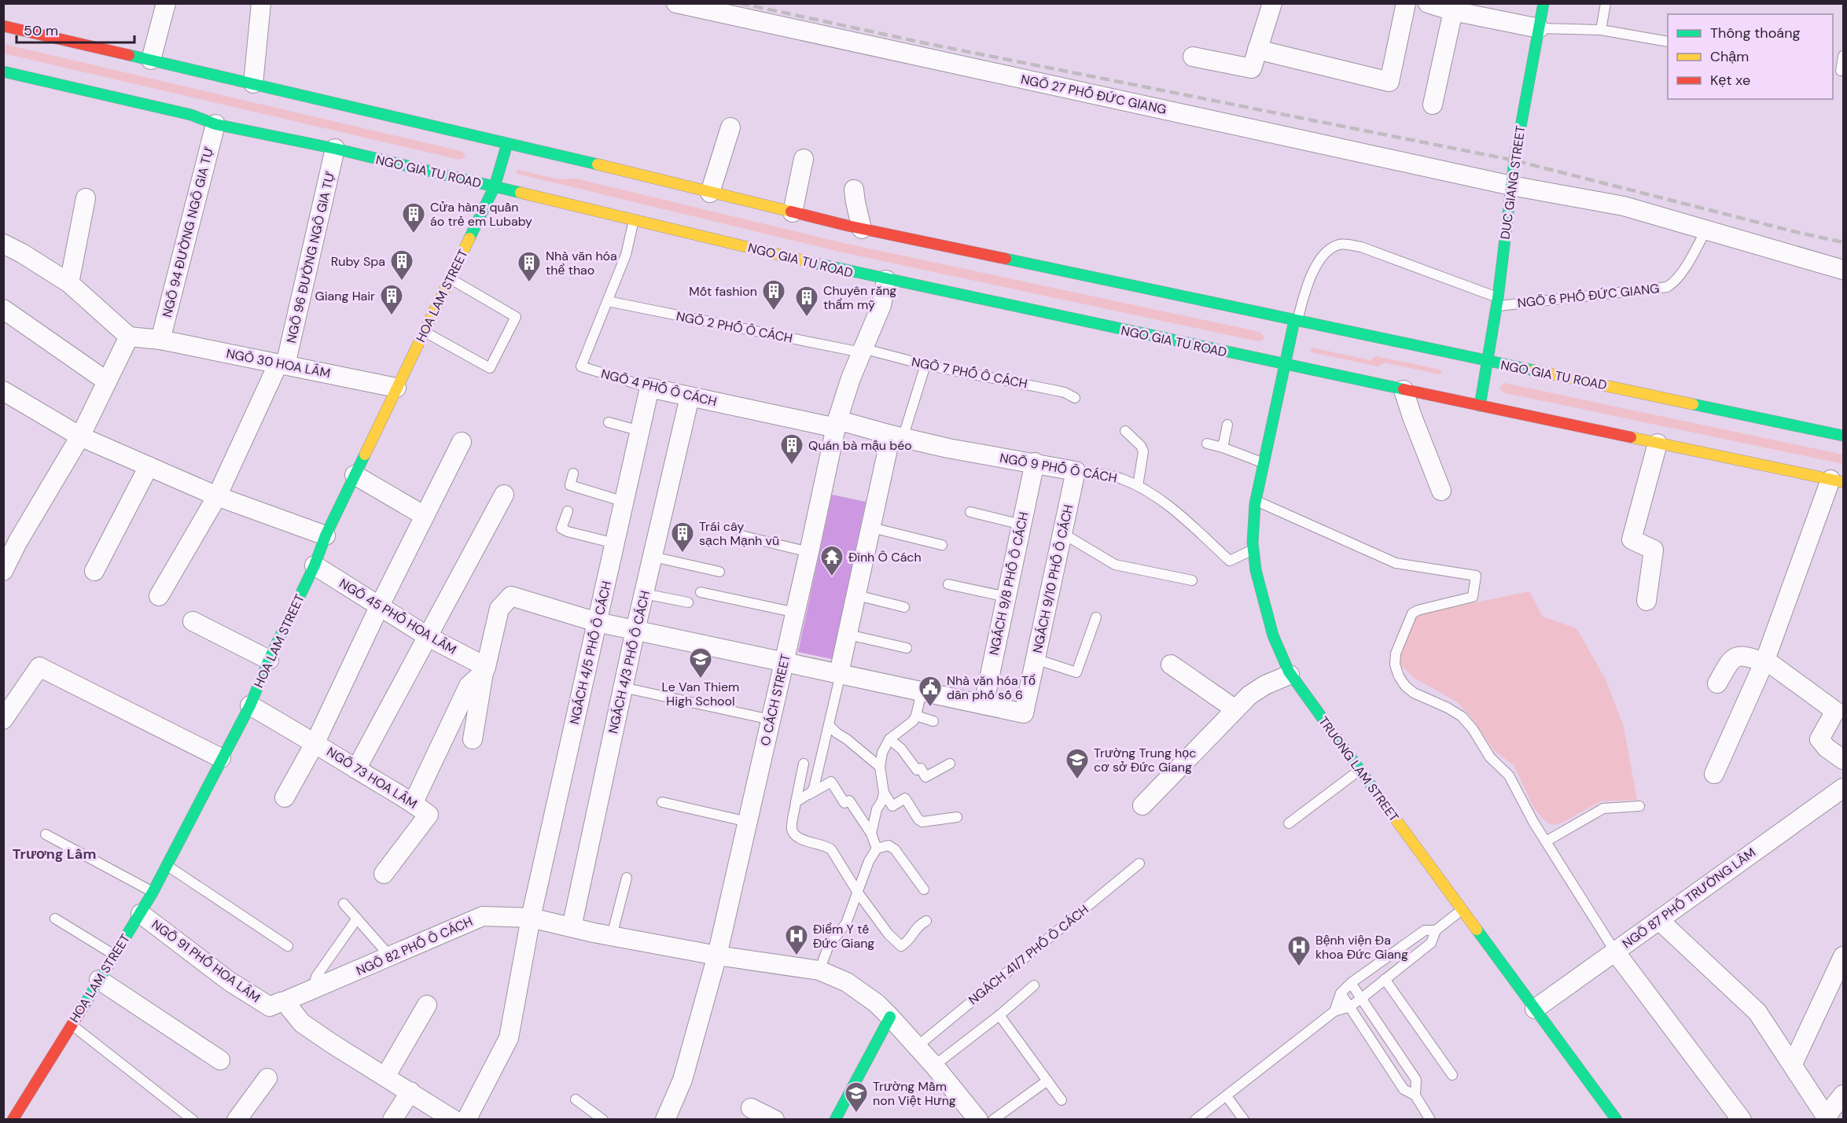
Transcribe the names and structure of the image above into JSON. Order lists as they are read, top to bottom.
{
  "streets": {
    "main road": [
      "NGO GIA TU ROAD",
      "DUC GIANG STREET",
      "HOA LAM STREET",
      "TRUONG LAM STREET"
    ],
    "street": [
      "NGÕ 27 PHỐ ĐỨC GIANG",
      "NGÕ 94 ĐƯỜNG NGÔ GIA TỰ",
      "NGÕ 96 ĐƯỜNG NGÔ GIA TỰ",
      "NGÕ 30 HOA LÂM",
      "NGÕ 4 PHỐ Ô CÁCH",
      "NGÕ 9 PHỐ Ô CÁCH",
      "NGÁCH 9/10 PHỐ Ô CÁCH",
      "NGÁCH 9/8 PHỐ Ô CÁCH",
      "NGÕ 45 PHỐ HOA LÂM",
      "NGÁCH 4/5 PHỐ Ô CÁCH",
      "NGÁCH 4/3 PHỐ Ô CÁCH",
      "O CÁCH STREET",
      "NGÕ 73 HOA LÂM",
      "NGÕ 87 PHỐ TRƯỜNG LÂM",
      "NGÕ 82 PHỐ Ô CÁCH",
      "NGÕ 91 PHỐ HOA LÂM"
    ],
    "lane": [
      "NGÕ 6 PHỐ ĐỨC GIANG",
      "NGÕ 2 PHỐ Ô CÁCH",
      "NGÕ 7 PHỐ Ô CÁCH",
      "NGÁCH 41/7 PHỐ Ô CÁCH"
    ]
  },
  "crossings": [
    ["NGÕ 27 PHỐ ĐỨC GIANG", "DUC GIANG STREET"],
    ["NGÕ 27 PHỐ ĐỨC GIANG", "NGÕ 6 PHỐ ĐỨC GIANG"],
    ["NGO GIA TU ROAD", "DUC GIANG STREET"],
    ["NGO GIA TU ROAD", "NGÕ 94 ĐƯỜNG NGÔ GIA TỰ"],
    ["NGO GIA TU ROAD", "NGÕ 96 ĐƯỜNG NGÔ GIA TỰ"],
    ["NGO GIA TU ROAD", "HOA LAM STREET"],
    ["NGO GIA TU ROAD", "NGÕ 4 PHỐ Ô CÁCH"],
    ["NGO GIA TU ROAD", "O CÁCH STREET"],
    ["NGO GIA TU ROAD", "TRUONG LAM STREET"],
    ["DUC GIANG STREET", "NGÕ 6 PHỐ ĐỨC GIANG"],
    ["NGÕ 94 ĐƯỜNG NGÔ GIA TỰ", "NGÕ 30 HOA LÂM"],
    ["NGÕ 96 ĐƯỜNG NGÔ GIA TỰ", "NGÕ 30 HOA LÂM"],
    ["HOA LAM STREET", "NGÕ 30 HOA LÂM"],
    ["HOA LAM STREET", "NGÕ 45 PHỐ HOA LÂM"],
    ["HOA LAM STREET", "NGÕ 73 HOA LÂM"],
    ["HOA LAM STREET", "NGÕ 91 PHỐ HOA LÂM"],
    ["NGÕ 2 PHỐ Ô CÁCH", "NGÕ 7 PHỐ Ô CÁCH"],
    ["NGÕ 2 PHỐ Ô CÁCH", "NGÕ 4 PHỐ Ô CÁCH"],
    ["NGÕ 2 PHỐ Ô CÁCH", "O CÁCH STREET"],
    ["NGÕ 7 PHỐ Ô CÁCH", "O CÁCH STREET"],
    ["NGÕ 4 PHỐ Ô CÁCH", "NGÕ 9 PHỐ Ô CÁCH"],
    ["NGÕ 4 PHỐ Ô CÁCH", "NGÁCH 4/5 PHỐ Ô CÁCH"],
    ["NGÕ 4 PHỐ Ô CÁCH", "NGÁCH 4/3 PHỐ Ô CÁCH"],
    ["NGÕ 4 PHỐ Ô CÁCH", "O CÁCH STREET"],
    ["NGÕ 9 PHỐ Ô CÁCH", "NGÁCH 9/10 PHỐ Ô CÁCH"],
    ["NGÕ 9 PHỐ Ô CÁCH", "NGÁCH 9/8 PHỐ Ô CÁCH"],
    ["NGÕ 9 PHỐ Ô CÁCH", "O CÁCH STREET"],
    ["NGÕ 9 PHỐ Ô CÁCH", "TRUONG LAM STREET"],
    ["NGÁCH 9/10 PHỐ Ô CÁCH", "NGÁCH 9/8 PHỐ Ô CÁCH"],
    ["NGÁCH 4/5 PHỐ Ô CÁCH", "NGÕ 82 PHỐ Ô CÁCH"],
    ["NGÁCH 4/3 PHỐ Ô CÁCH", "NGÕ 82 PHỐ Ô CÁCH"],
    ["O CÁCH STREET", "NGÕ 82 PHỐ Ô CÁCH"],
    ["TRUONG LAM STREET", "NGÕ 87 PHỐ TRƯỜNG LÂM"],
    ["NGÕ 82 PHỐ Ô CÁCH", "NGÁCH 41/7 PHỐ Ô CÁCH"],
    ["NGÕ 82 PHỐ Ô CÁCH", "NGÕ 91 PHỐ HOA LÂM"]
  ],
  "districts": ["Trương Lâm"],
  "places": {
    "building": [
      "Cửa hàng quần áo trẻ em Lubaby",
      "Ruby Spa",
      "Nhà văn hóa thể thao",
      "Mốt fashion",
      "Giang Hair",
      "Chuyên răng thẩm mỹ",
      "Quán bà mậu béo",
      "Trái cây sạch Mạnh vũ"
    ],
    "temple": ["Đình Ô Cách"],
    "school or university": ["Le Van Thiem High School", "Trường Trung học cơ sở Đức Giang", "Trường Mầm non Việt Hưng"],
    "public building": ["Nhà văn hóa Tổ dân phố số 6"],
    "hospital": ["Điểm Y tế Đức Giang", "Bệnh viện Đa khoa Đức Giang"]
  },
  "legend": ["Thông thoáng", "Chậm", "Kẹt xe"],
  "scale_bar": "50 m"
}
